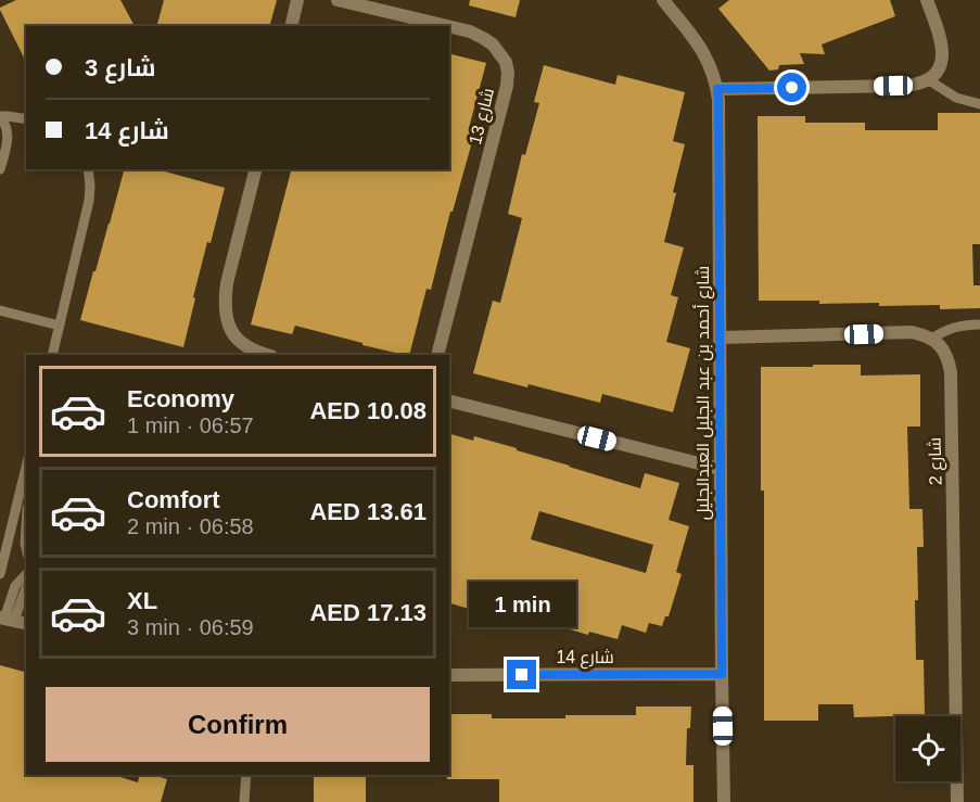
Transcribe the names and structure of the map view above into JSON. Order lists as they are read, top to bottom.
{
  "streets": {
    "street": [
      "شارع 13",
      "شارع أحمد بن عبد الجليل العبدالجليل",
      "شارع 2",
      "شارع 14"
    ]
  },
  "crossings": [
    ["شارع أحمد بن عبد الجليل العبدالجليل", "شارع 14"]
  ],
  "page": {
    "banner": ["شارع 3", "شارع 14"],
    "list": [
      {
        "name": "Economy",
        "note": "1 min · 06:57",
        "value": "AED 10.08"
      },
      {
        "name": "Comfort",
        "note": "2 min · 06:58",
        "value": "AED 13.61"
      },
      {
        "name": "XL",
        "note": "3 min · 06:59",
        "value": "AED 17.13"
      }
    ],
    "bubble": "1 min",
    "buttons": "Confirm"
  }
}
